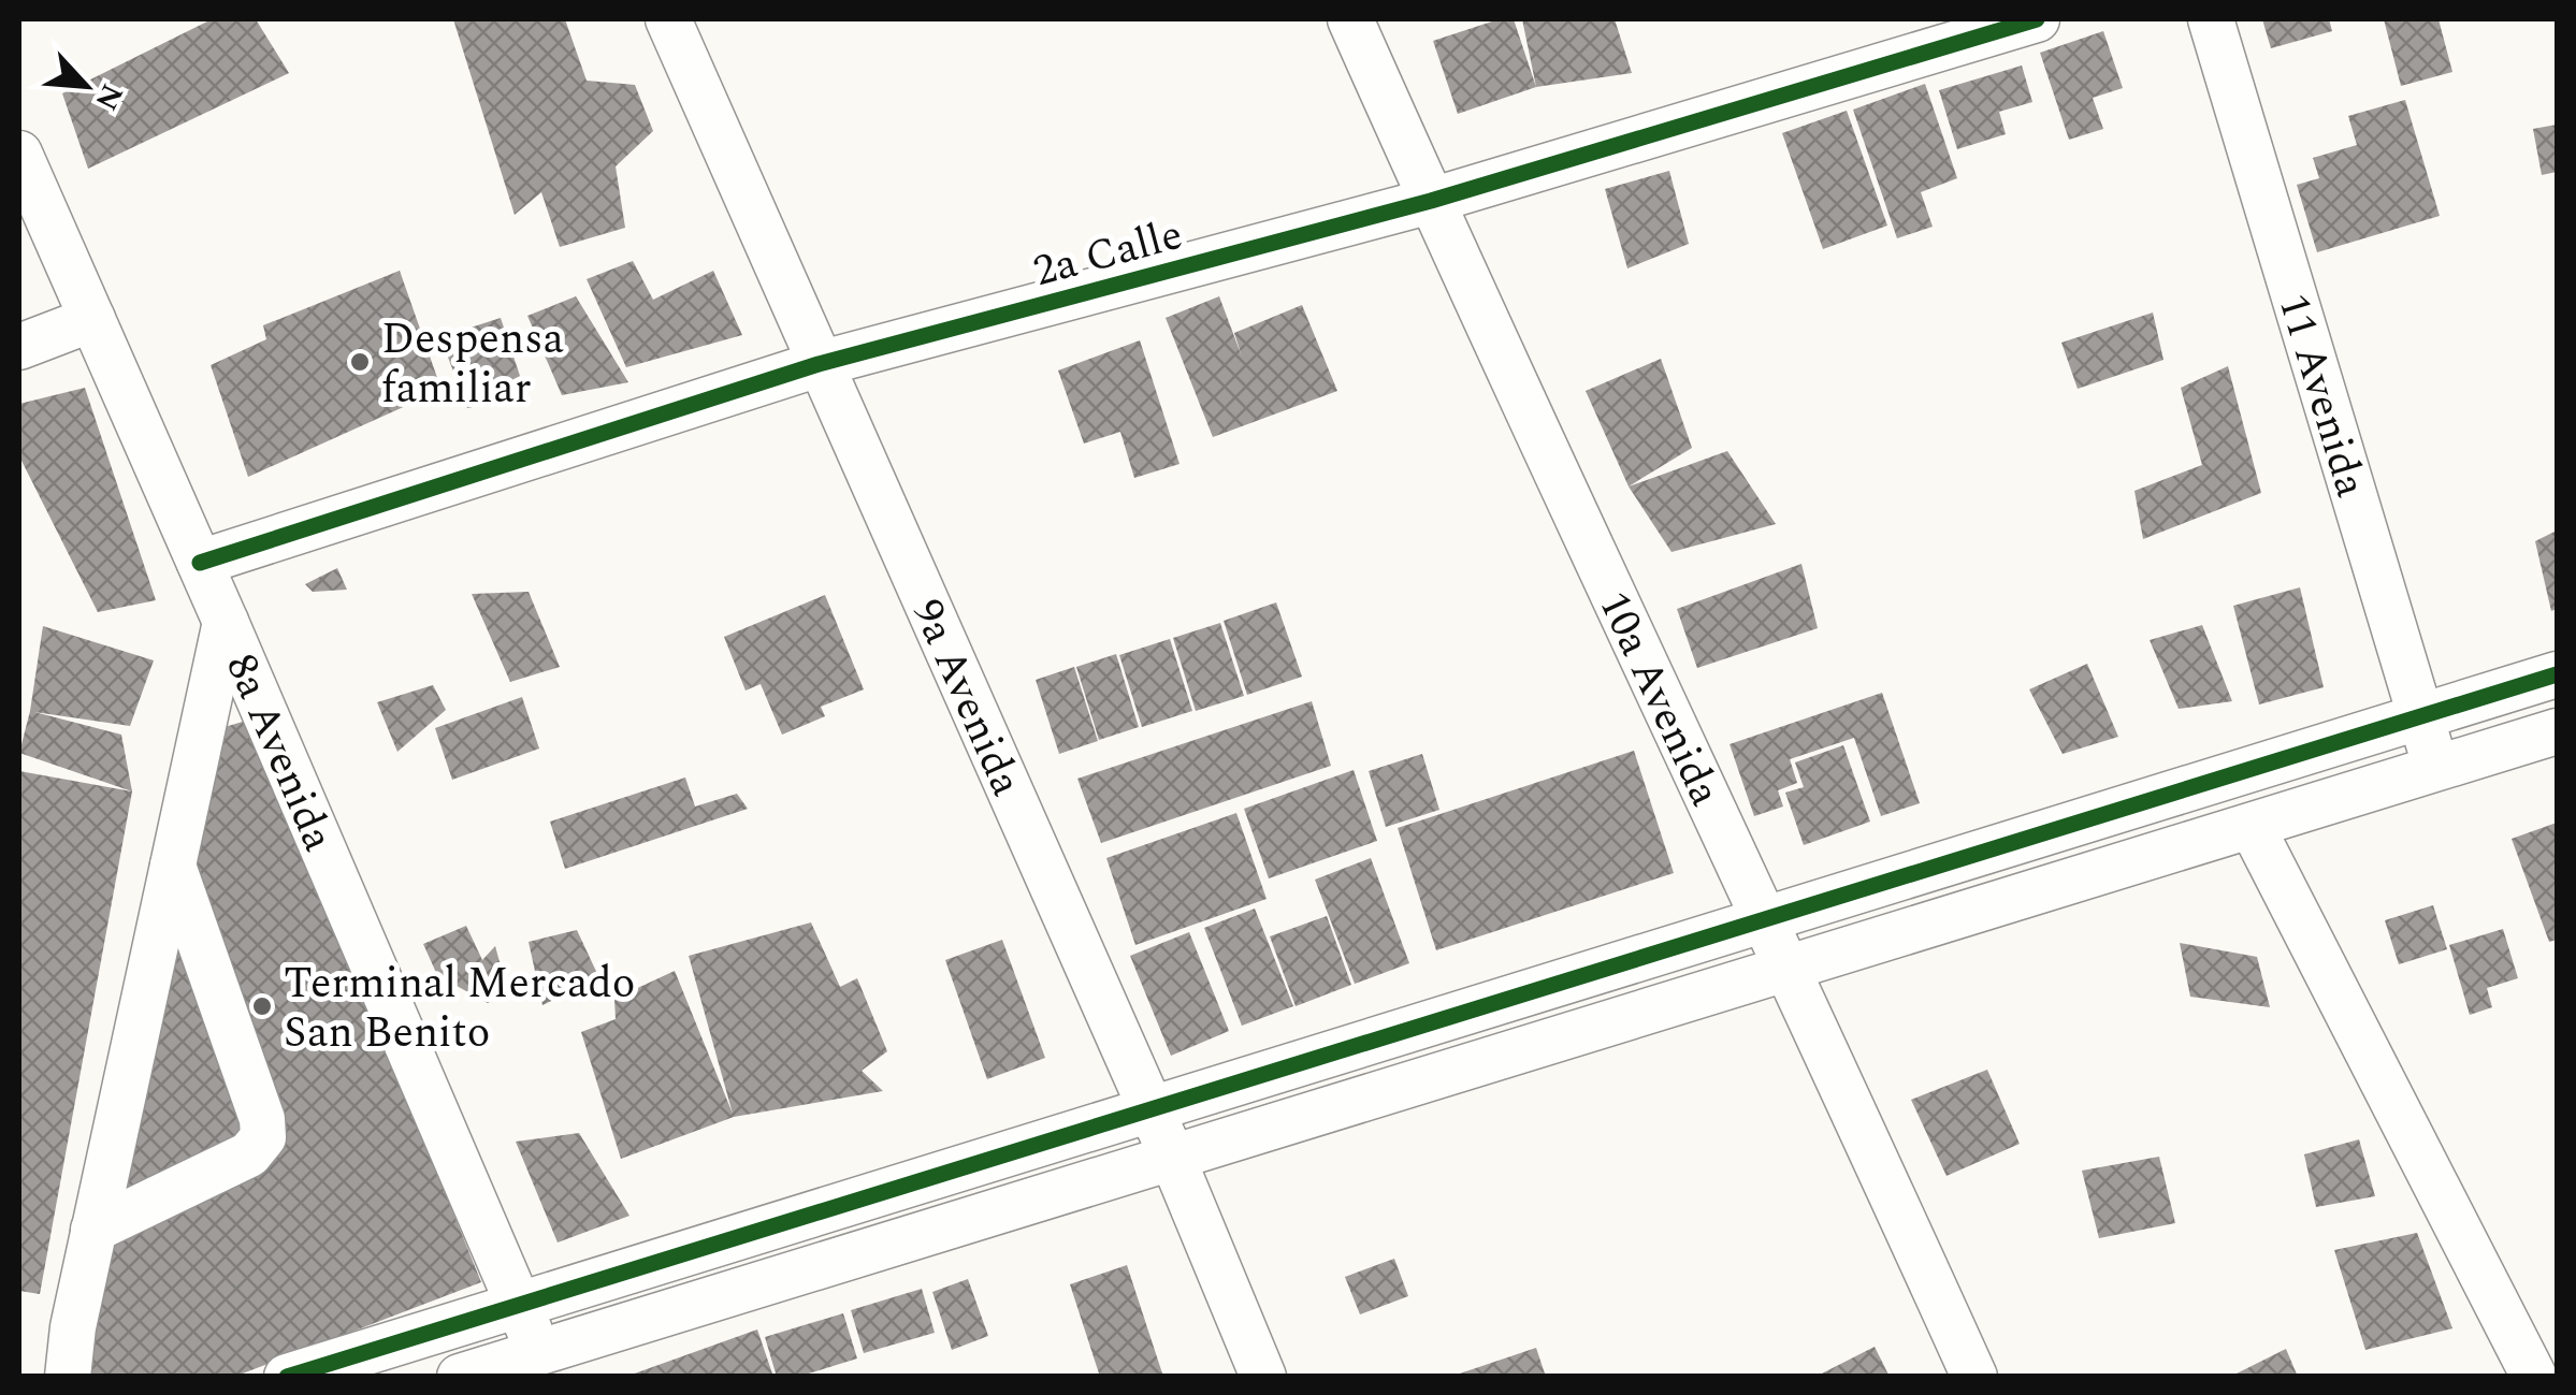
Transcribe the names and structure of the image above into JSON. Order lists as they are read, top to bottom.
{
  "streets": {
    "street": [
      "2a Calle",
      "11 Avenida",
      "9a Avenida",
      "10a Avenida",
      "8a Avenida"
    ]
  },
  "crossings": [
    ["2a Calle", "9a Avenida"],
    ["2a Calle", "10a Avenida"],
    ["2a Calle", "8a Avenida"]
  ],
  "places": ["Despensa familiar", "Terminal Mercado San Benito"],
  "north": "bottom right"
}
